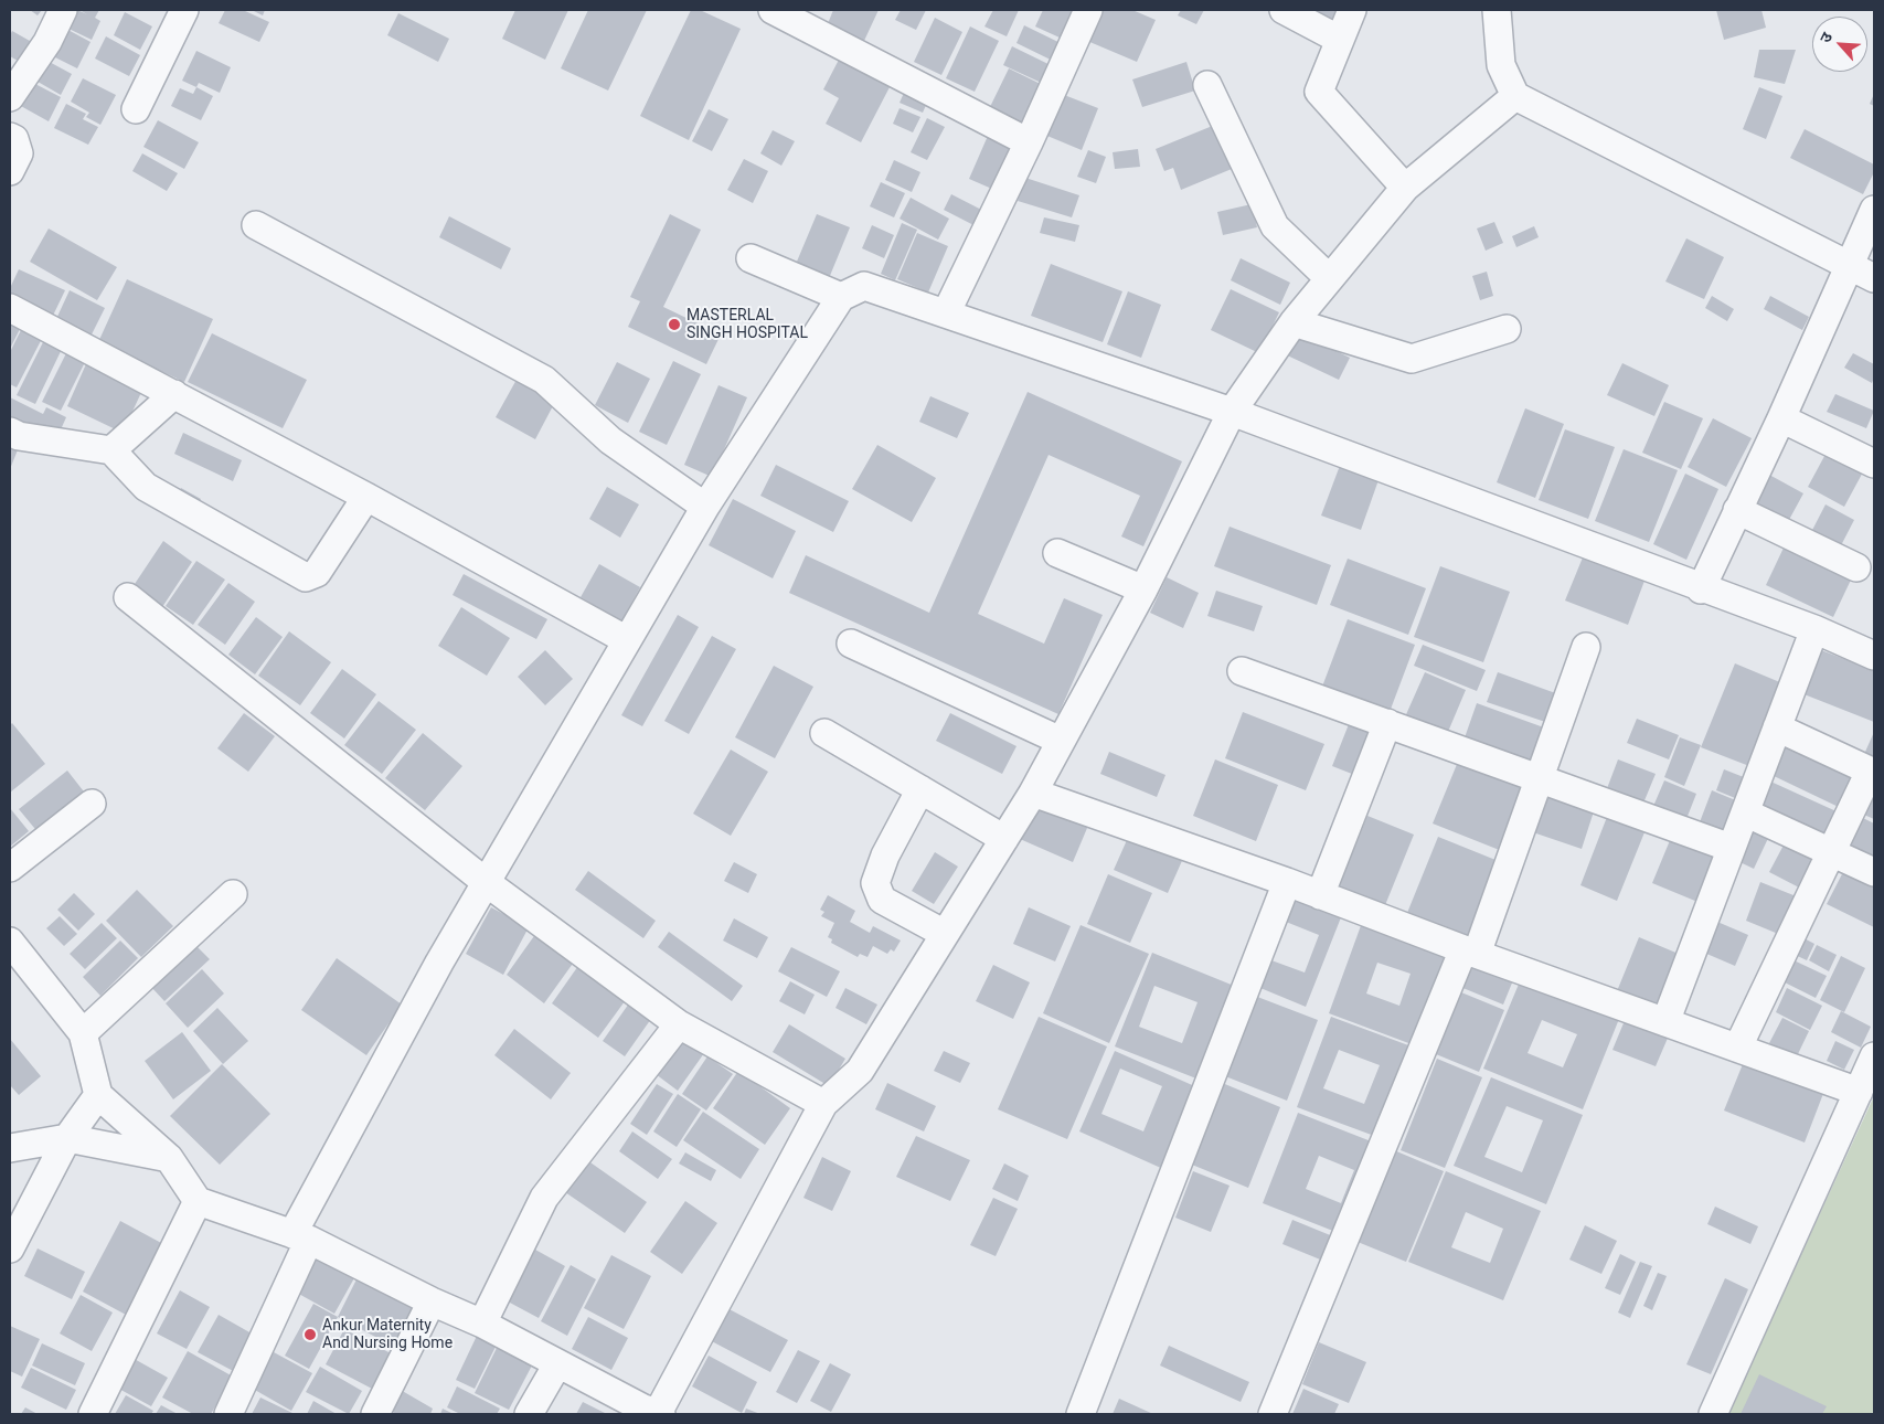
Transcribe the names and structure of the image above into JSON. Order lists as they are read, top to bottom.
{
  "places": ["MASTERLAL SINGH HOSPITAL", "Ankur Maternity And Nursing Home"],
  "north": "top left"
}
